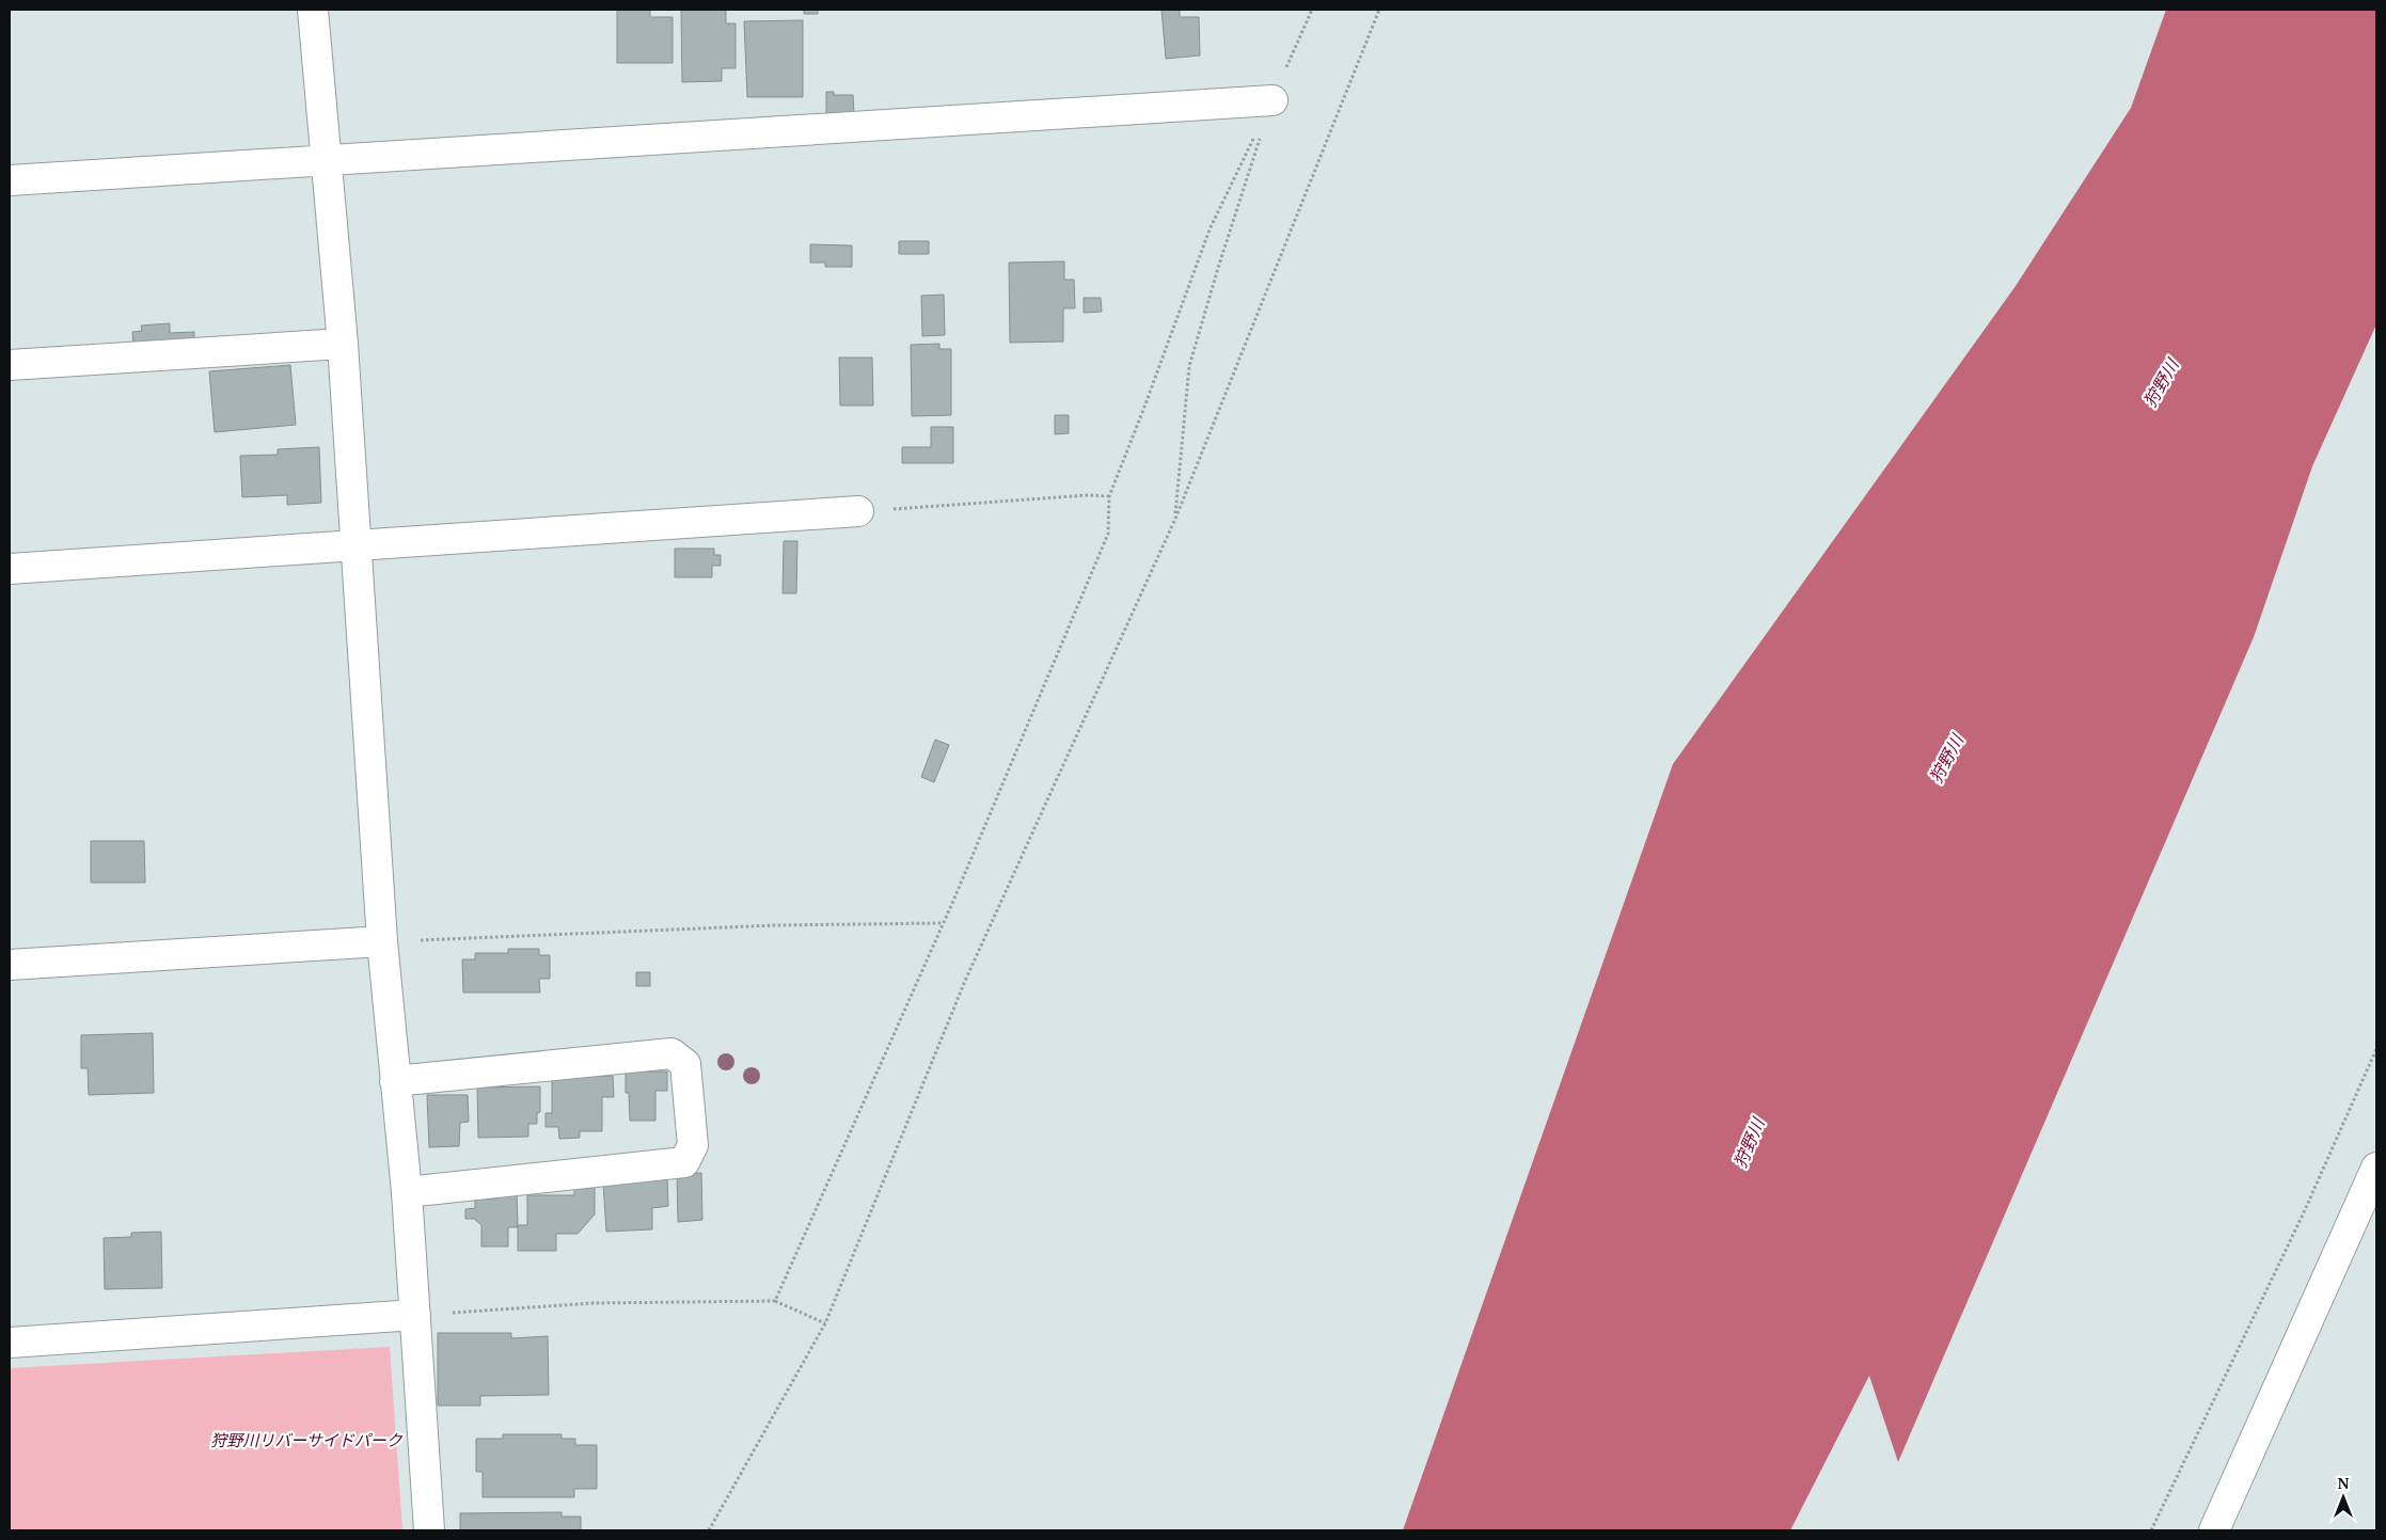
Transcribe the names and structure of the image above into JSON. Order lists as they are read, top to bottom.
{
  "water": ["狩野川"],
  "parks": ["狩野川リバーサイドパーク"],
  "north": "top"
}
